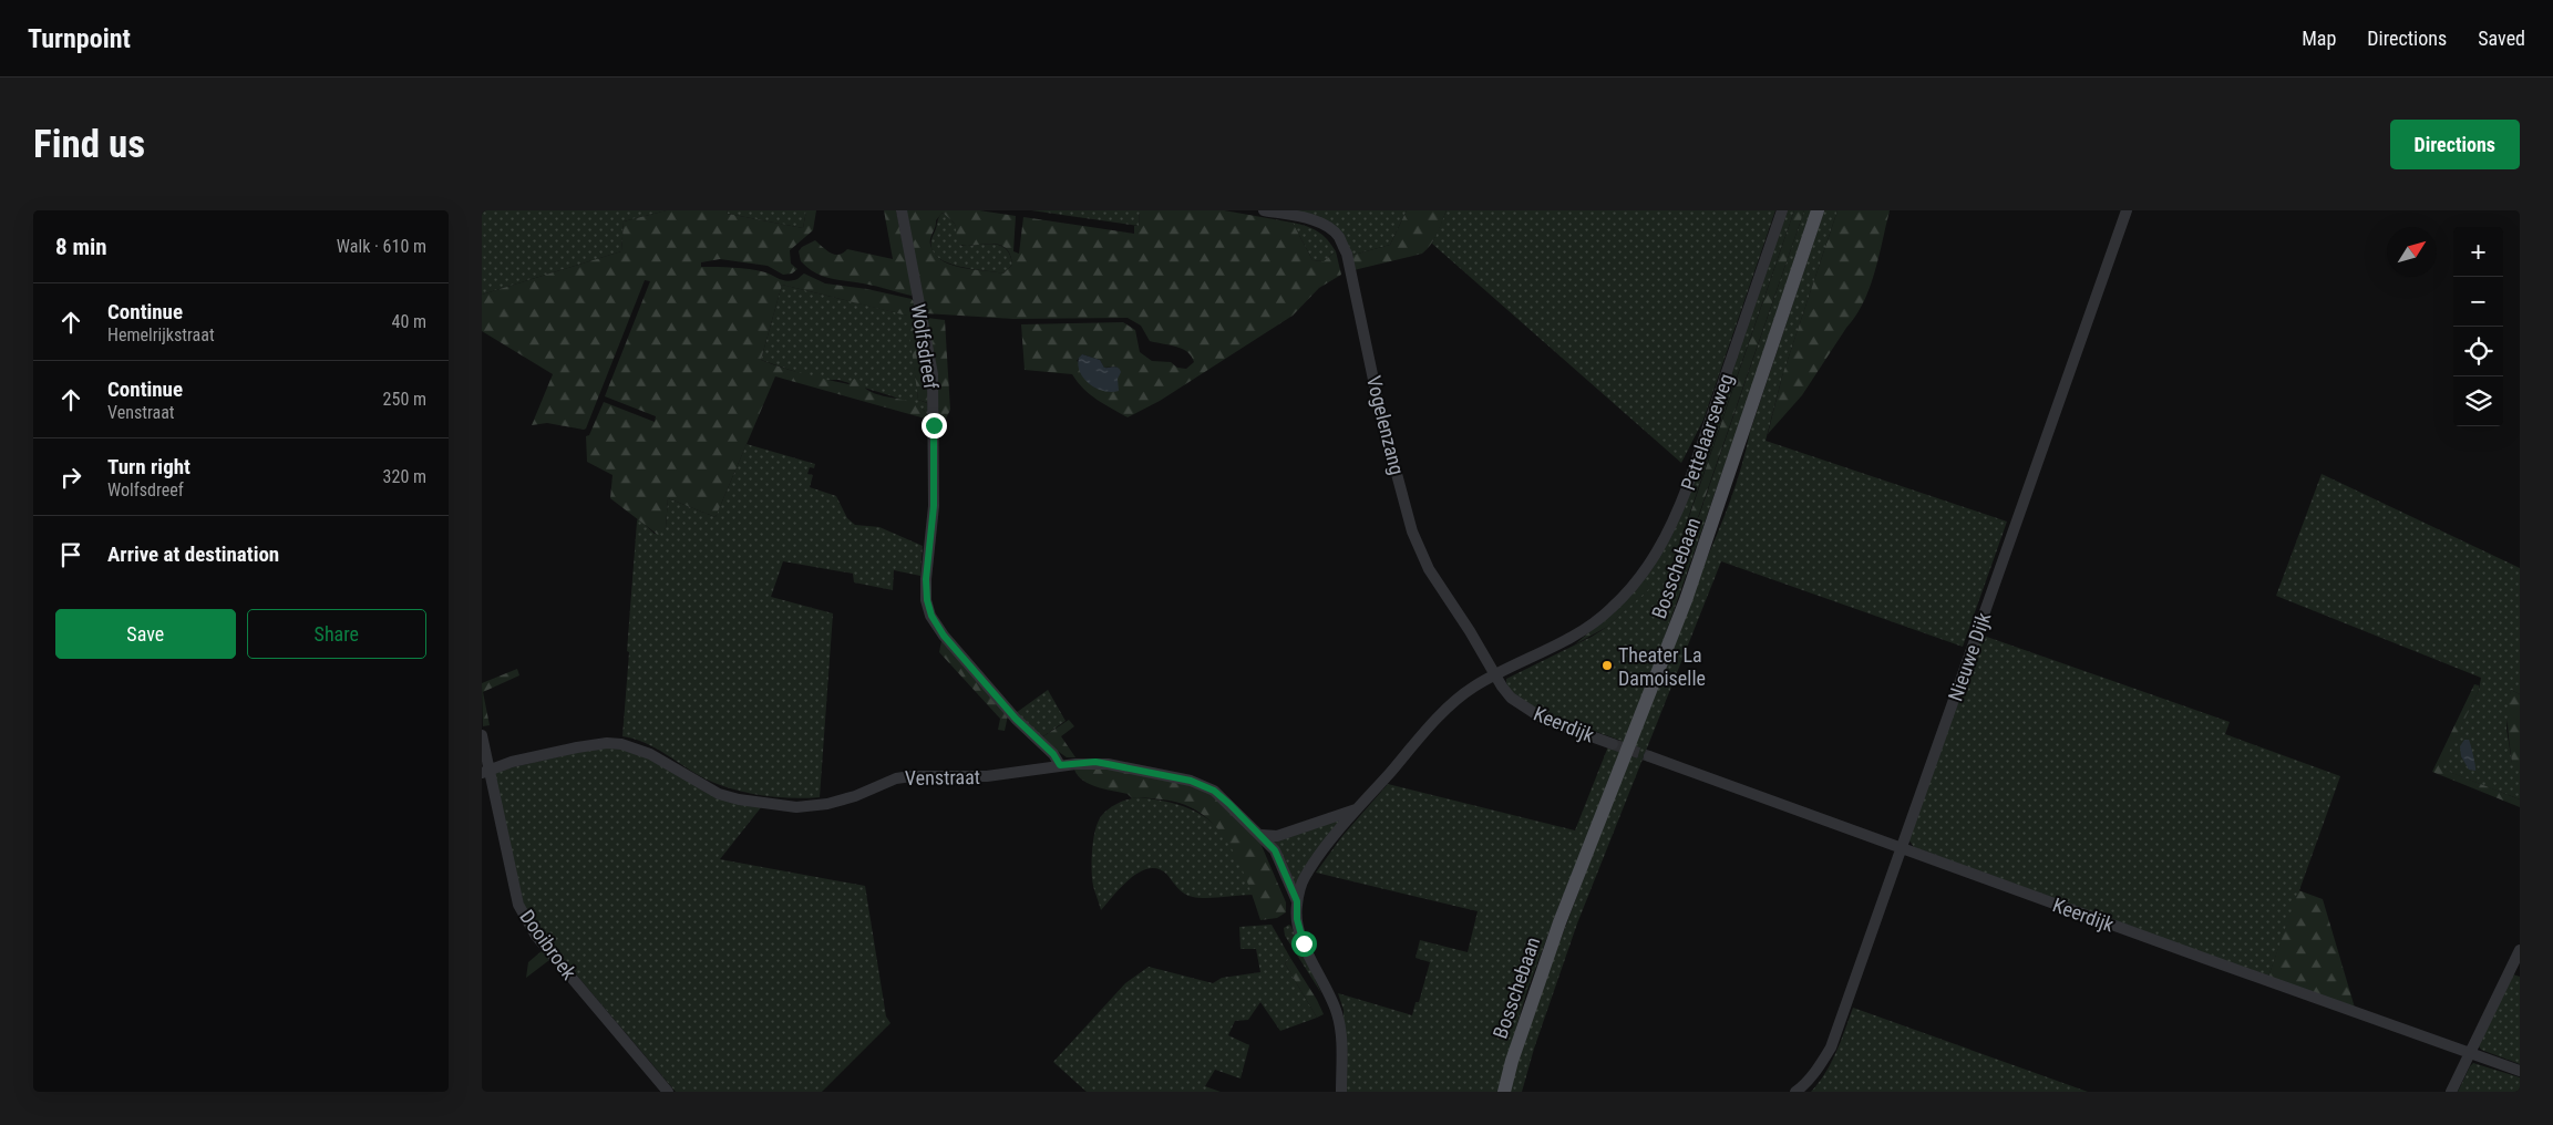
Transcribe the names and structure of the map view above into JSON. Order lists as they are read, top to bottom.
{
  "streets": {
    "main road": ["Bosschebaan"],
    "street": [
      "Wolfsdreef",
      "Vogelenzang",
      "Pettelaarseweg",
      "Nieuwe Dijk",
      "Keerdijk",
      "Venstraat",
      "Dooibroek"
    ]
  },
  "crossings": [
    ["Wolfsdreef", "Venstraat"],
    ["Vogelenzang", "Pettelaarseweg"],
    ["Vogelenzang", "Keerdijk"],
    ["Pettelaarseweg", "Keerdijk"],
    ["Pettelaarseweg", "Venstraat"],
    ["Nieuwe Dijk", "Keerdijk"],
    ["Venstraat", "Dooibroek"]
  ],
  "places": ["Theater La Damoiselle"],
  "north": "top right",
  "page": {
    "header": "Turnpoint",
    "nav": ["Map", "Directions", "Saved"],
    "buttons": [
      "Directions",
      ["Save", "Share"]
    ],
    "title": "Find us",
    "heading": ["8 min", "Walk · 610 m"],
    "map_buttons": ["+", "−"],
    "list": [
      ["Continue", "Hemelrijkstraat", "40 m"],
      ["Continue", "Venstraat", "250 m"],
      ["Turn right", "Wolfsdreef", "320 m"],
      "Arrive at destination"
    ]
  }
}
